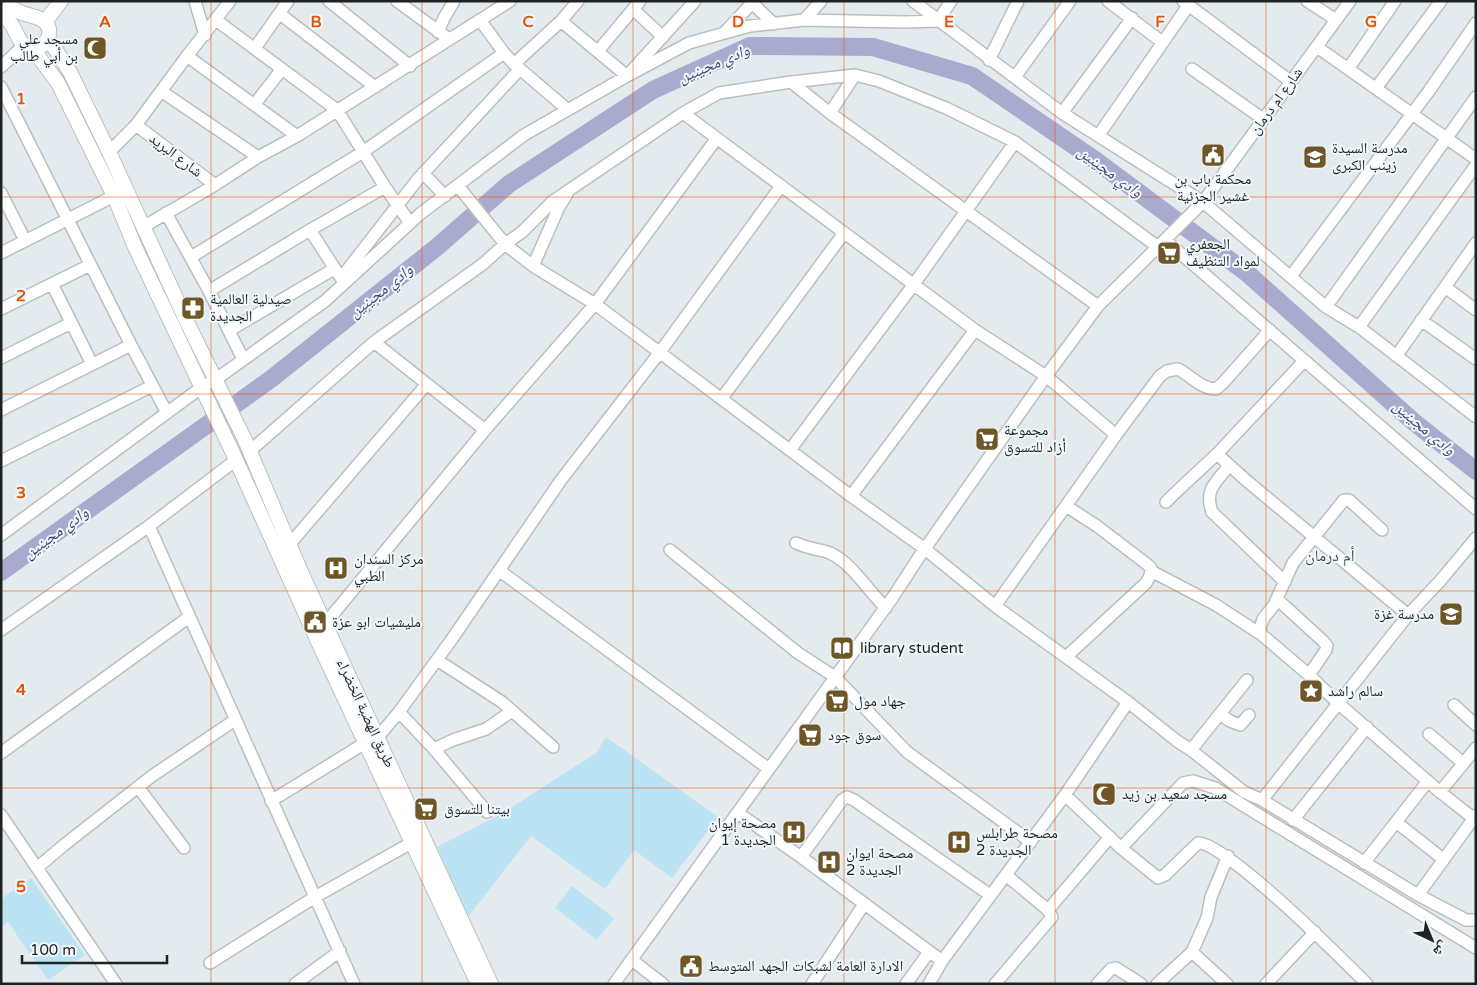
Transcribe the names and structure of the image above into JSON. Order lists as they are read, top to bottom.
{
  "streets": {
    "main road": ["طريق الهضبة الخضراء"],
    "street": ["شارع ام درمان", "شارع البريد"]
  },
  "districts": ["أم درمان"],
  "water": ["وادي مجينين"],
  "places": {
    "mosque": ["مسجد علي بن أبي طالب", "مسجد سعيد بن زيد"],
    "public building": ["محكمة باب بن غشير الجزئية", "مليشيات ابو عزة", "الادارة العامة لشبكات الجهد المتوسط"],
    "school or university": ["مدرسة السيدة زينب الكبرى", "مدرسة غزة"],
    "supermarket": [
      "الجعفري لمواد التنظيف",
      "مجموعة أزاد للتسوق",
      "جهاد مول",
      "سوق جود",
      "بيتنا للتسوق"
    ],
    "pharmacy": ["صيدلية العالمية الجديدة"],
    "hospital": [
      "مركز السندان الطبي",
      "مصحة إيوان الجديدة 1",
      "مصحة طرابلس الجديدة 2",
      "مصحة ايوان الجديدة 2"
    ],
    "library": ["library student"],
    "place": ["سالم راشد"]
  },
  "scale_bar": "100 m",
  "north": "bottom right",
  "grid": {
    "columns": [
      "A",
      "B",
      "C",
      "D",
      "E",
      "F",
      "G"
    ],
    "rows": [
      "1",
      "2",
      "3",
      "4",
      "5"
    ]
  }
}
